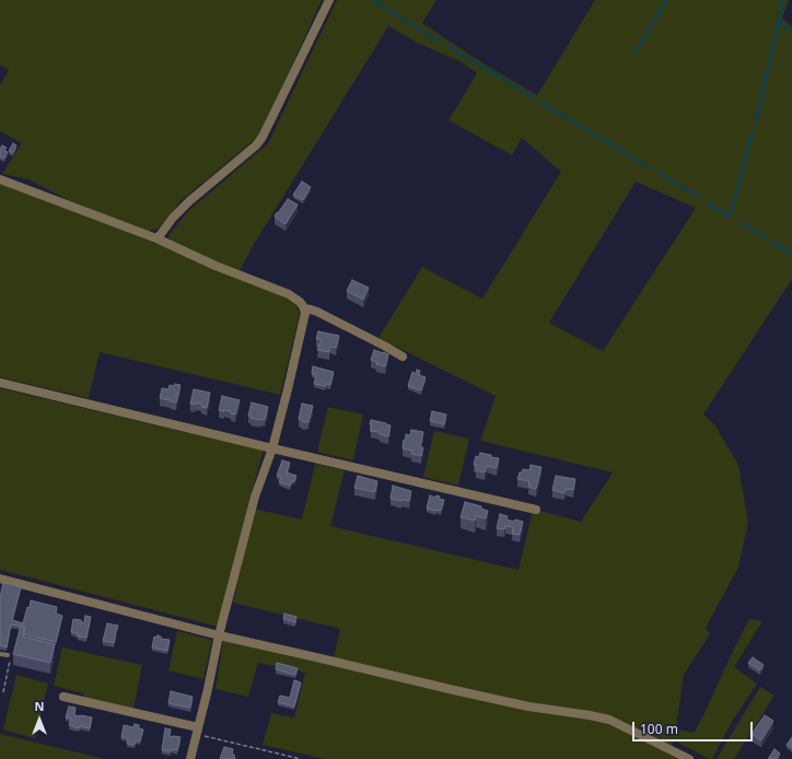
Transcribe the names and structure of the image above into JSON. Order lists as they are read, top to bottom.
{
  "scale_bar": "100 m",
  "north": "top"
}
